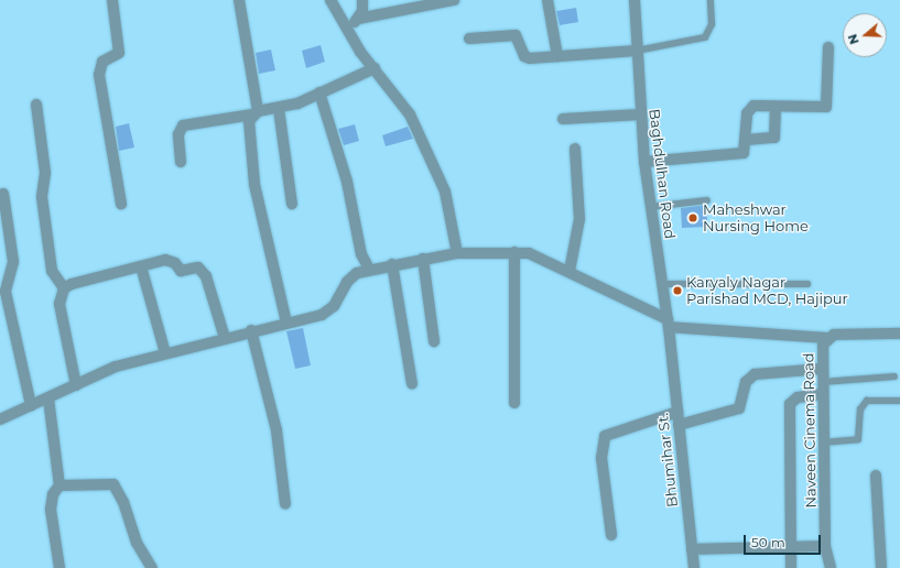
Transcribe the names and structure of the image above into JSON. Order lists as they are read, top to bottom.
{
  "streets": {
    "street": ["Baghdulhan Road", "Naveen Cinema Road", "Bhumihar St."]
  },
  "crossings": [
    ["Baghdulhan Road", "Bhumihar St."]
  ],
  "places": ["Maheshwar Nursing Home", "Karyaly Nagar Parishad MCD, Hajipur"],
  "scale_bar": "50 m",
  "north": "left"
}
